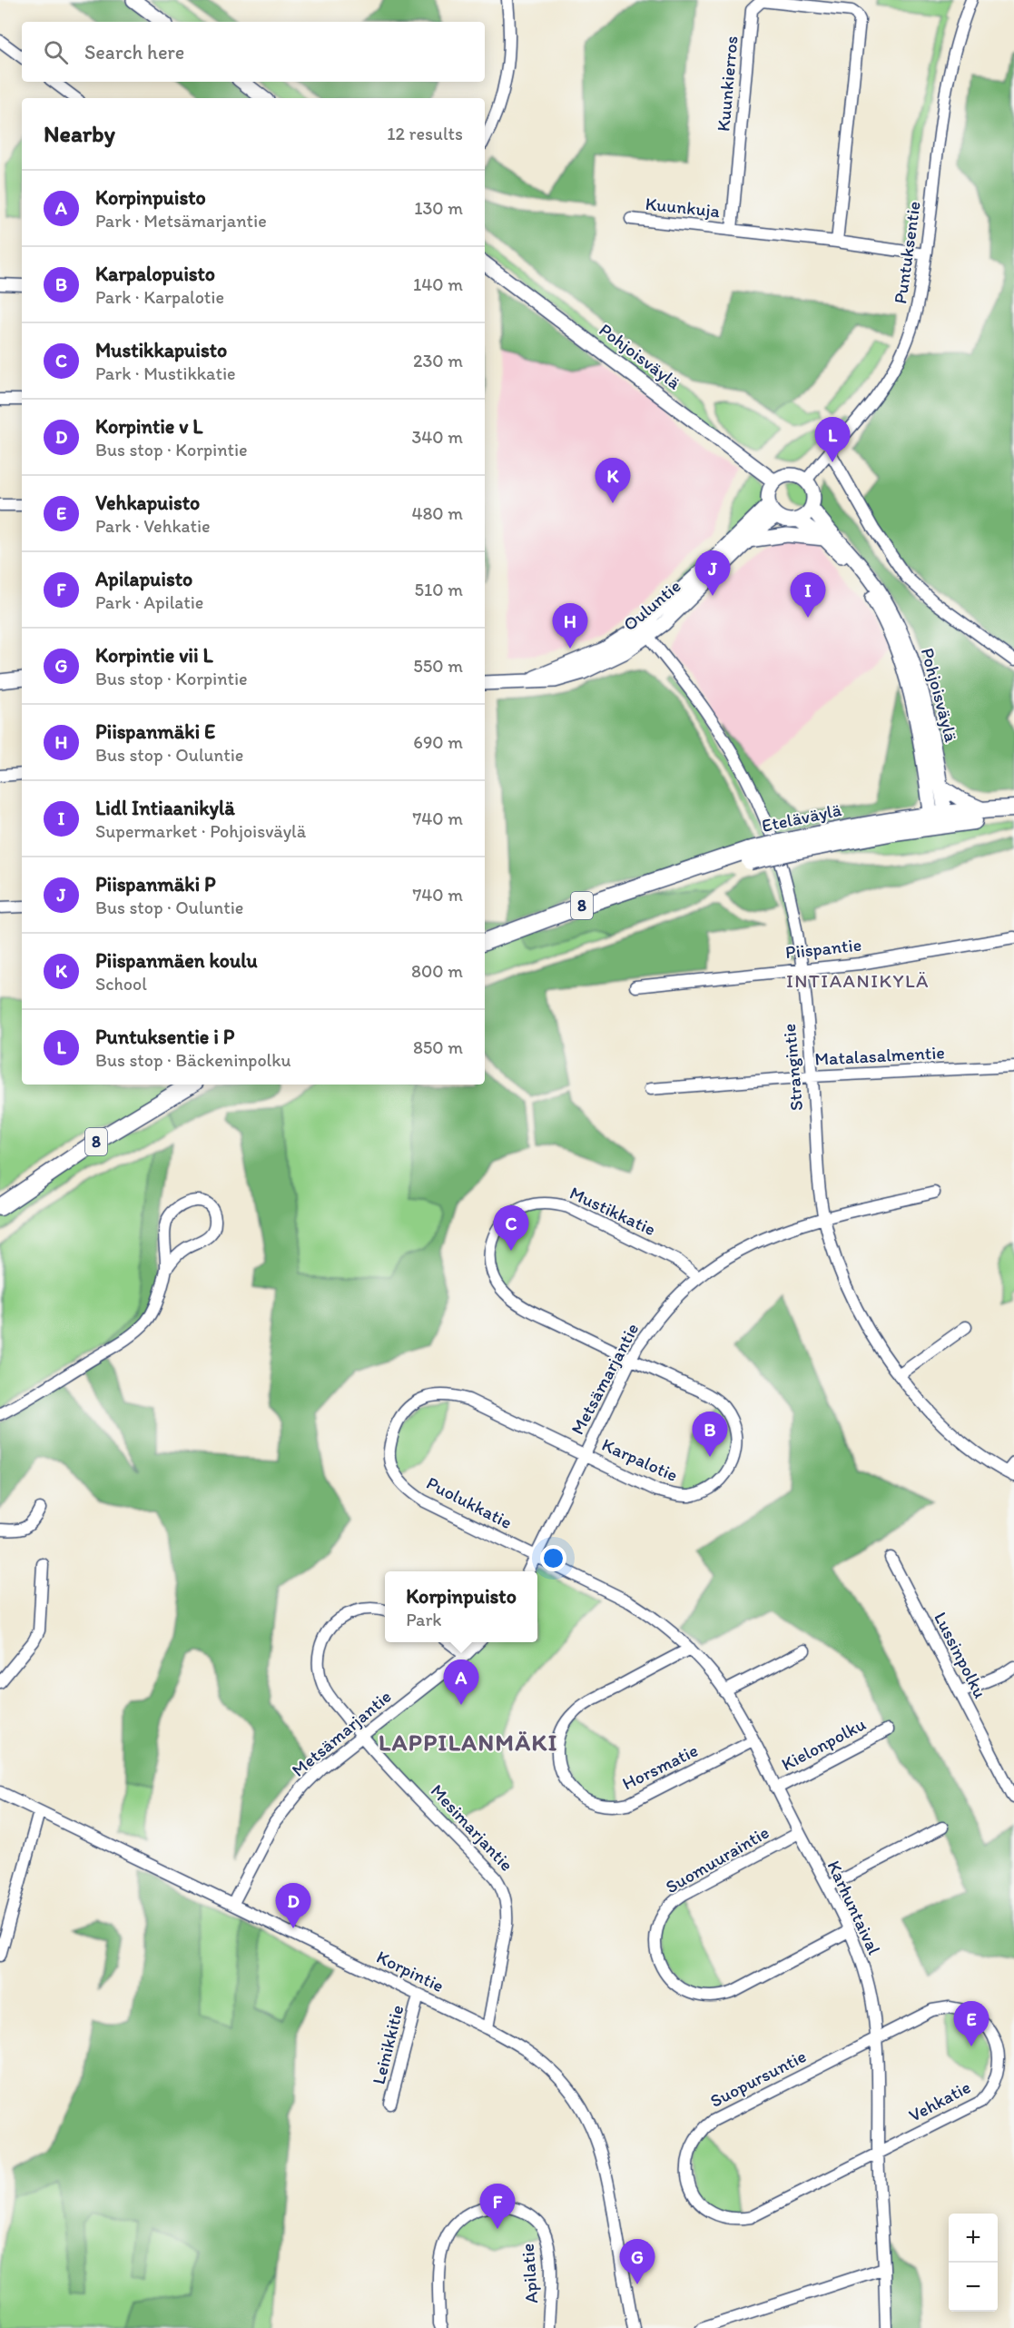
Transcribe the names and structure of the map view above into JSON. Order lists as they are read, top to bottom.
{
  "streets": {
    "highway": ["Eteläväylä", "8"],
    "main road": ["Pohjoisväylä", "Ouluntie"],
    "street": [
      "Kuunkierros",
      "Kuunkuja",
      "Puntuksentie",
      "Piispantie",
      "Matalasalmentie",
      "Strangintie",
      "Mustikkatie",
      "Metsämarjantie",
      "Karpalotie",
      "Puolukkatie",
      "Lussinpolku",
      "Kielonpolku",
      "Horsmatie",
      "Mesimarjantie",
      "Suomuuraintie",
      "Karhuntaival",
      "Korpintie",
      "Leinikkitie",
      "Suopursuntie",
      "Vehkatie",
      "Apilatie"
    ]
  },
  "crossings": [
    ["Kuunkierros", "Kuunkuja"],
    ["Puntuksentie", "Pohjoisväylä"],
    ["Puntuksentie", "Ouluntie"],
    ["Pohjoisväylä", "Ouluntie"],
    ["Pohjoisväylä", "Eteläväylä"],
    ["Pohjoisväylä", "8"],
    ["Ouluntie", "Strangintie"],
    ["Eteläväylä", "8"],
    ["Piispantie", "Strangintie"],
    ["Matalasalmentie", "Strangintie"],
    ["Strangintie", "Metsämarjantie"],
    ["Mustikkatie", "Metsämarjantie"],
    ["Mustikkatie", "Karpalotie"],
    ["Mustikkatie", "Puolukkatie"],
    ["Metsämarjantie", "Karpalotie"],
    ["Metsämarjantie", "Puolukkatie"],
    ["Metsämarjantie", "Mesimarjantie"],
    ["Metsämarjantie", "Karhuntaival"],
    ["Metsämarjantie", "Korpintie"],
    ["Karpalotie", "Puolukkatie"],
    ["Puolukkatie", "Karhuntaival"],
    ["Kielonpolku", "Karhuntaival"],
    ["Horsmatie", "Karhuntaival"],
    ["Mesimarjantie", "Korpintie"],
    ["Suomuuraintie", "Karhuntaival"],
    ["Karhuntaival", "Suopursuntie"],
    ["Karhuntaival", "Vehkatie"],
    ["Korpintie", "Leinikkitie"],
    ["Suopursuntie", "Vehkatie"]
  ],
  "districts": ["INTIAANIKYLÄ", "LAPPILANMÄKI"],
  "page": {
    "search": "Search here",
    "heading": ["Nearby", "12 results"],
    "list": [
      {
        "mark": "A",
        "name": "Korpinpuisto",
        "note": "Park · Metsämarjantie",
        "value": "130 m"
      },
      {
        "mark": "B",
        "name": "Karpalopuisto",
        "note": "Park · Karpalotie",
        "value": "140 m"
      },
      {
        "mark": "C",
        "name": "Mustikkapuisto",
        "note": "Park · Mustikkatie",
        "value": "230 m"
      },
      {
        "mark": "D",
        "name": "Korpintie v L",
        "note": "Bus stop · Korpintie",
        "value": "340 m"
      },
      {
        "mark": "E",
        "name": "Vehkapuisto",
        "note": "Park · Vehkatie",
        "value": "480 m"
      },
      {
        "mark": "F",
        "name": "Apilapuisto",
        "note": "Park · Apilatie",
        "value": "510 m"
      },
      {
        "mark": "G",
        "name": "Korpintie vii L",
        "note": "Bus stop · Korpintie",
        "value": "550 m"
      },
      {
        "mark": "H",
        "name": "Piispanmäki E",
        "note": "Bus stop · Ouluntie",
        "value": "690 m"
      },
      {
        "mark": "I",
        "name": "Lidl Intiaanikylä",
        "note": "Supermarket · Pohjoisväylä",
        "value": "740 m"
      },
      {
        "mark": "J",
        "name": "Piispanmäki P",
        "note": "Bus stop · Ouluntie",
        "value": "740 m"
      },
      {
        "mark": "K",
        "name": "Piispanmäen koulu",
        "note": "School",
        "value": "800 m"
      },
      {
        "mark": "L",
        "name": "Puntuksentie i P",
        "note": "Bus stop · Bäckeninpolku",
        "value": "850 m"
      }
    ],
    "pins": [
      "L",
      "K",
      "J",
      "I",
      "H",
      "C",
      "B",
      "A",
      "D",
      "E",
      "F",
      "G"
    ],
    "popup": ["Korpinpuisto", "Park"],
    "map_buttons": ["+", "−"]
  }
}
